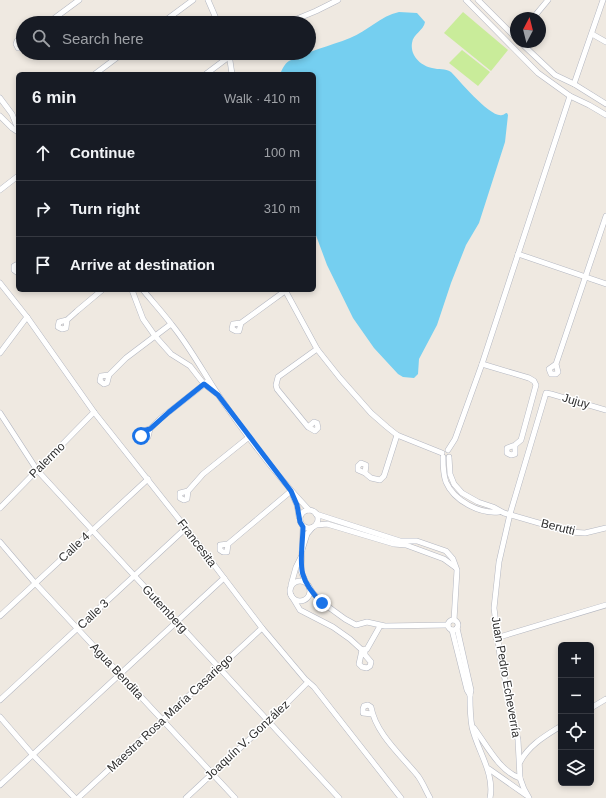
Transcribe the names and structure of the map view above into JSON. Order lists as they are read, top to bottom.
{
  "streets": {
    "street": [
      "Jujuy",
      "Palermo",
      "Berutti",
      "Francesita",
      "Calle 4",
      "Gutemberg",
      "Calle 3",
      "Agua Bendita",
      "Juan Pedro Echeverría",
      "Maestra Rosa María Casariego",
      "Joaquín V. González"
    ]
  },
  "crossings": [
    ["Jujuy", "Juan Pedro Echeverría"],
    ["Palermo", "Francesita"],
    ["Palermo", "Gutemberg"],
    ["Berutti", "Juan Pedro Echeverría"],
    ["Francesita", "Calle 4"],
    ["Francesita", "Calle 3"],
    ["Francesita", "Maestra Rosa María Casariego"],
    ["Francesita", "Joaquín V. González"],
    ["Calle 4", "Gutemberg"],
    ["Calle 4", "Agua Bendita"],
    ["Gutemberg", "Calle 3"],
    ["Gutemberg", "Maestra Rosa María Casariego"],
    ["Gutemberg", "Joaquín V. González"],
    ["Calle 3", "Agua Bendita"],
    ["Agua Bendita", "Maestra Rosa María Casariego"],
    ["Agua Bendita", "Joaquín V. González"]
  ],
  "north": "top",
  "page": {
    "search": "Search here",
    "heading": ["6 min", "Walk · 410 m"],
    "list": [
      ["Continue", "100 m"],
      ["Turn right", "310 m"],
      "Arrive at destination"
    ],
    "map_buttons": ["+", "−"]
  }
}
